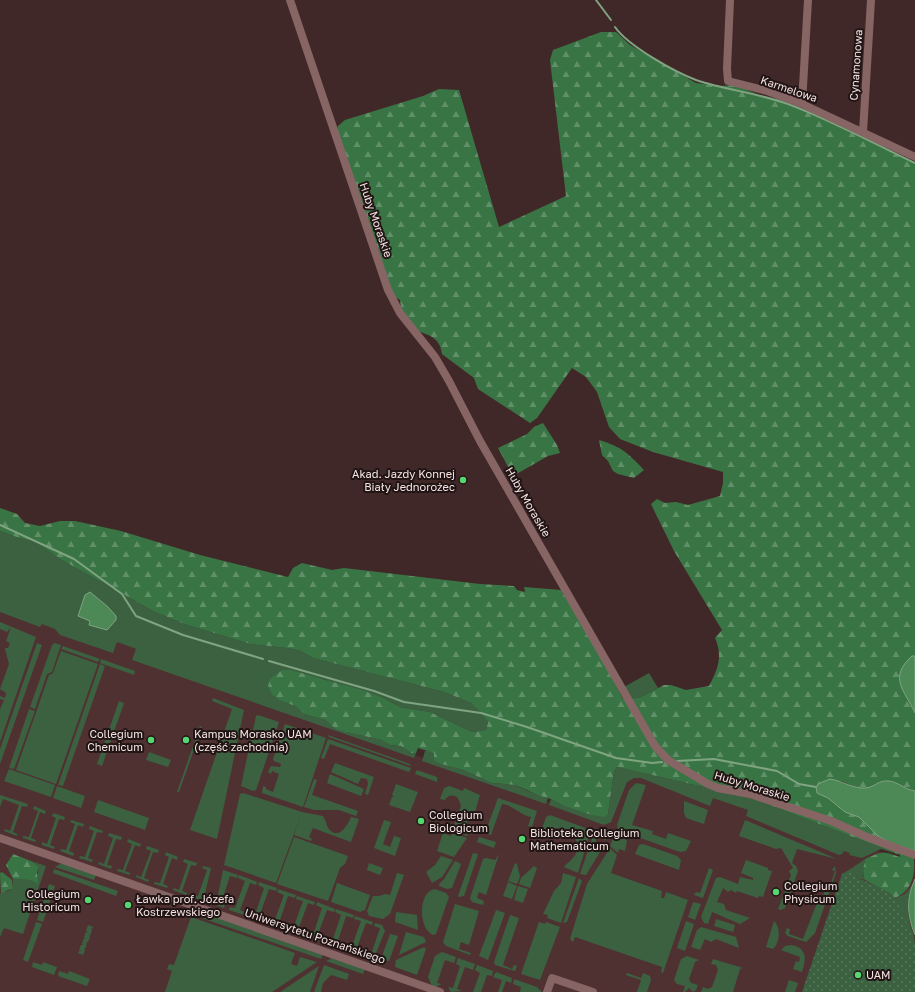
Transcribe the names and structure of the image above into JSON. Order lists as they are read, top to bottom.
{
  "streets": {
    "street": [
      "Cynamonowa",
      "Karmelowa",
      "Huby Moraskie",
      "Uniwersytetu Poznańskiego"
    ]
  },
  "crossings": [
    ["Cynamonowa", "Karmelowa"]
  ],
  "places": [
    "Akad. Jazdy Konnej Biały Jednorożec",
    "Collegium Chemicum",
    "Kampus Morasko UAM (część zachodnia)",
    "Collegium Biologicum",
    "Biblioteka Collegium Mathematicum",
    "Collegium Physicum",
    "Collegium Historicum",
    "Ławka prof. Józefa Kostrzewskiego",
    "UAM"
  ]
}
